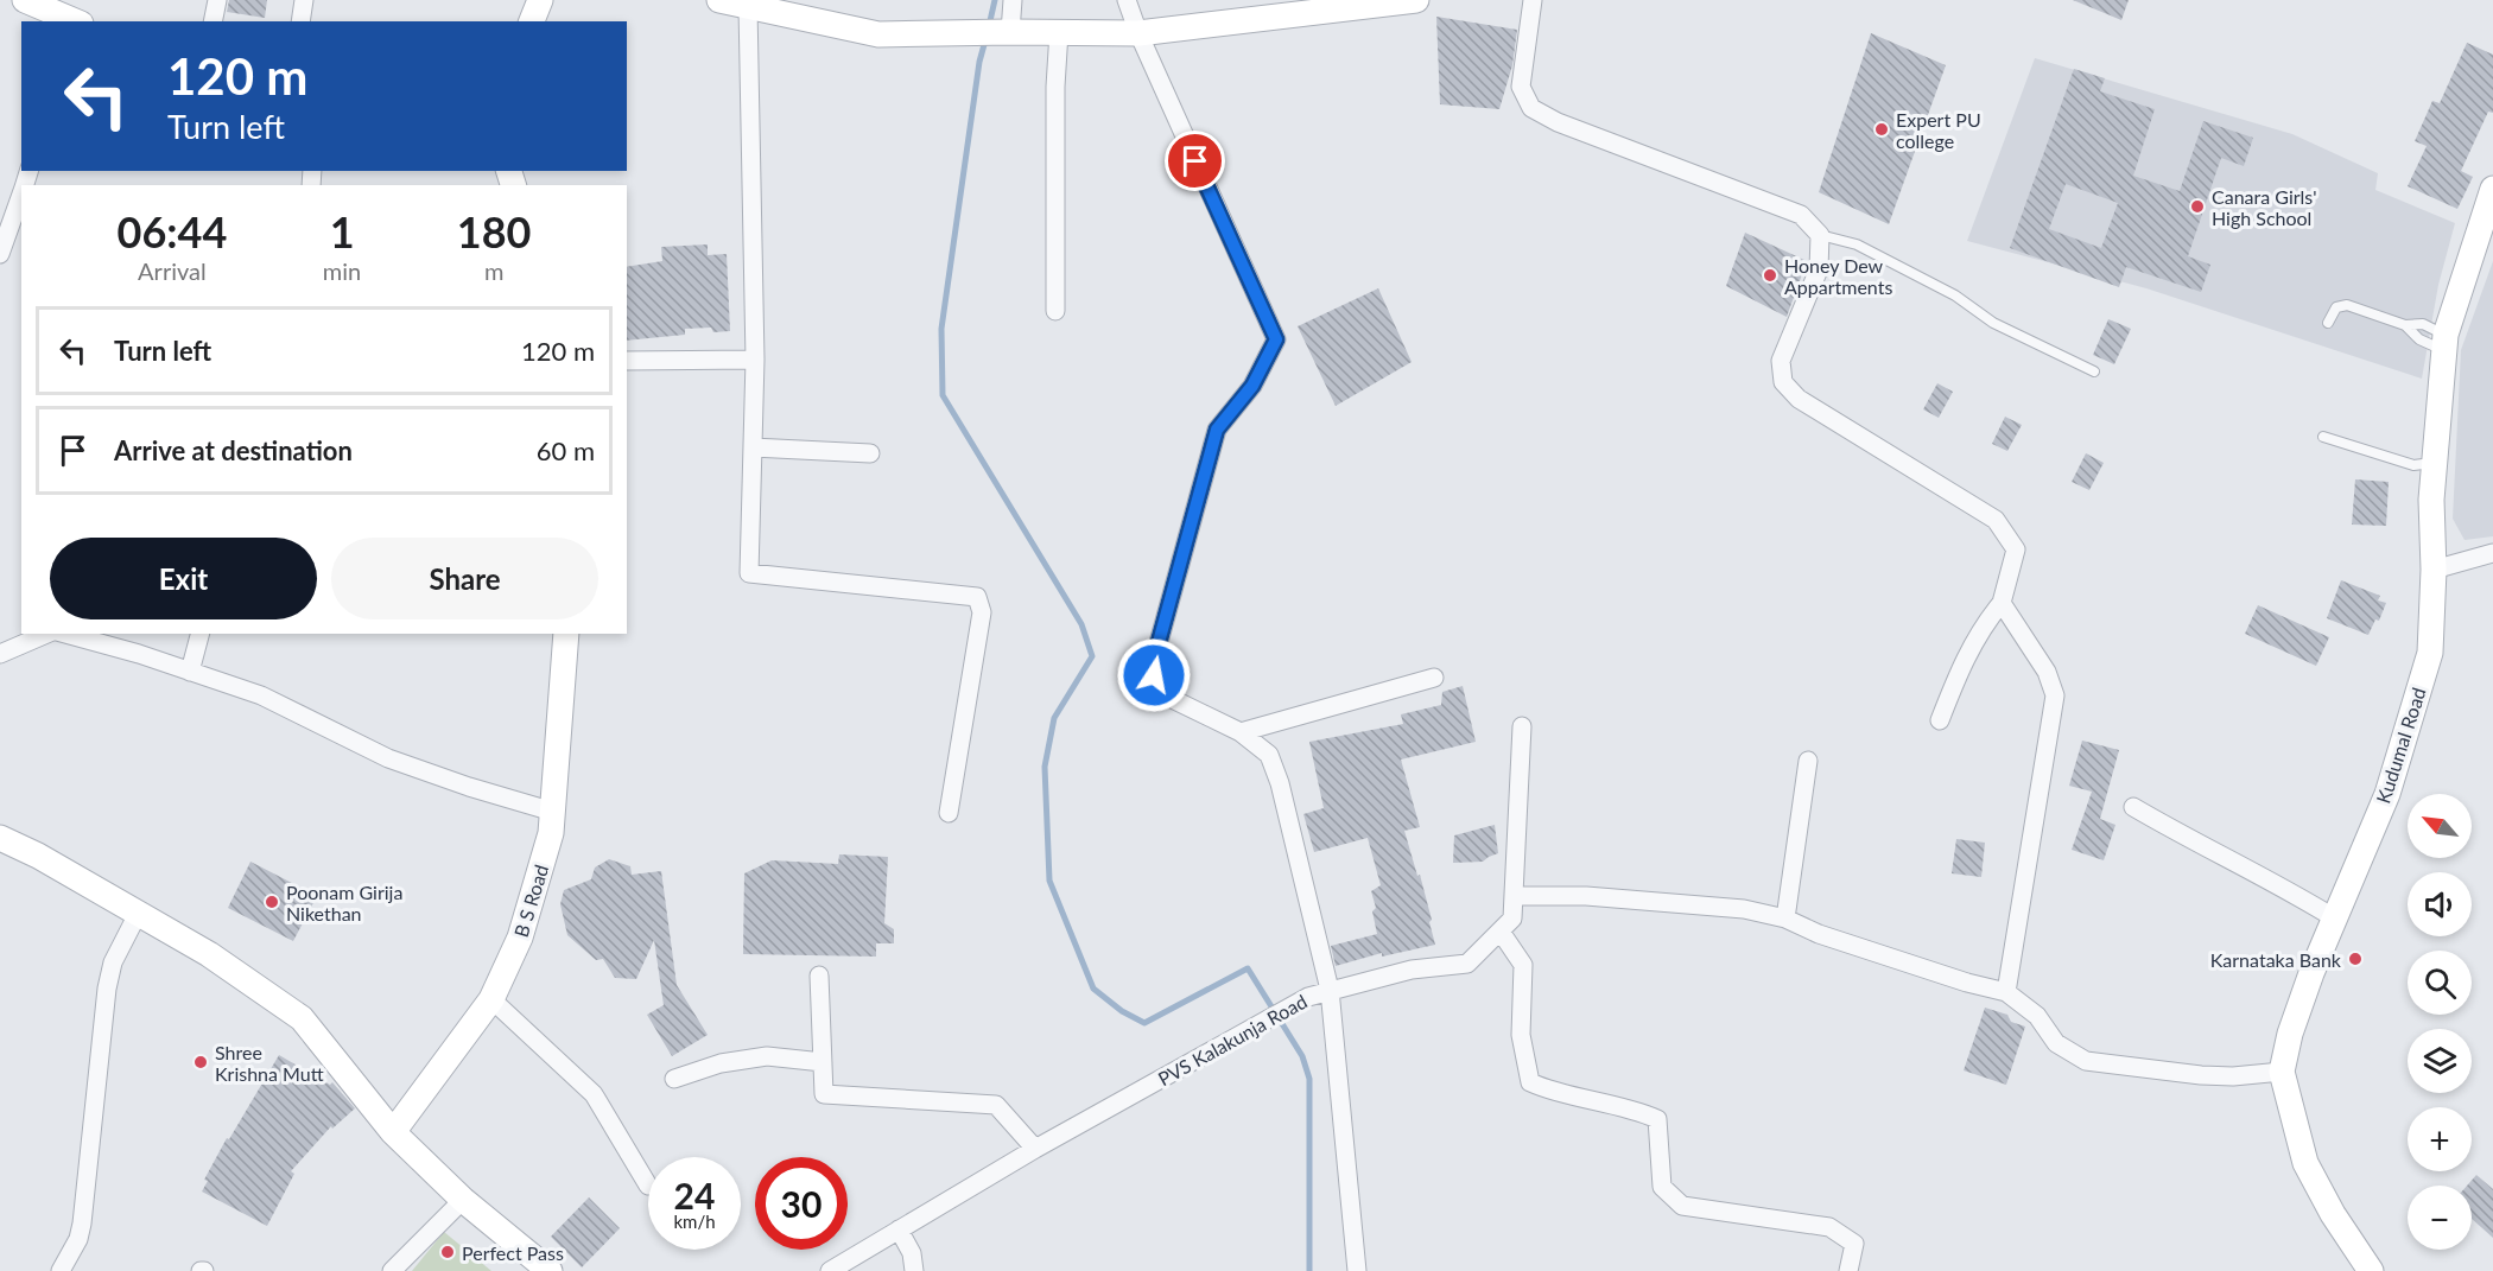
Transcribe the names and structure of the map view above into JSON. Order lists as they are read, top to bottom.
{
  "streets": {
    "street": ["Kudumal Road", "B S Road", "PVS Kalakunja Road"]
  },
  "places": [
    "Expert PU college",
    "Canara Girls' High School",
    "Honey Dew Appartments",
    "Poonam Girija Nikethan",
    "Karnataka Bank",
    "Shree Krishna Mutt",
    "Perfect Pass"
  ],
  "north": "top left",
  "page": {
    "turn": ["120 m", "Turn left"],
    "eta": [
      "06:44",
      "Arrival",
      "1",
      "min",
      "180",
      "m"
    ],
    "list": [
      {
        "name": "Turn left",
        "value": "120 m"
      },
      {
        "name": "Arrive at destination",
        "value": "60 m"
      }
    ],
    "buttons": ["Exit", "Share"],
    "map_buttons": ["+", "−"],
    "speed": "24 km/h",
    "limit": "30"
  }
}
